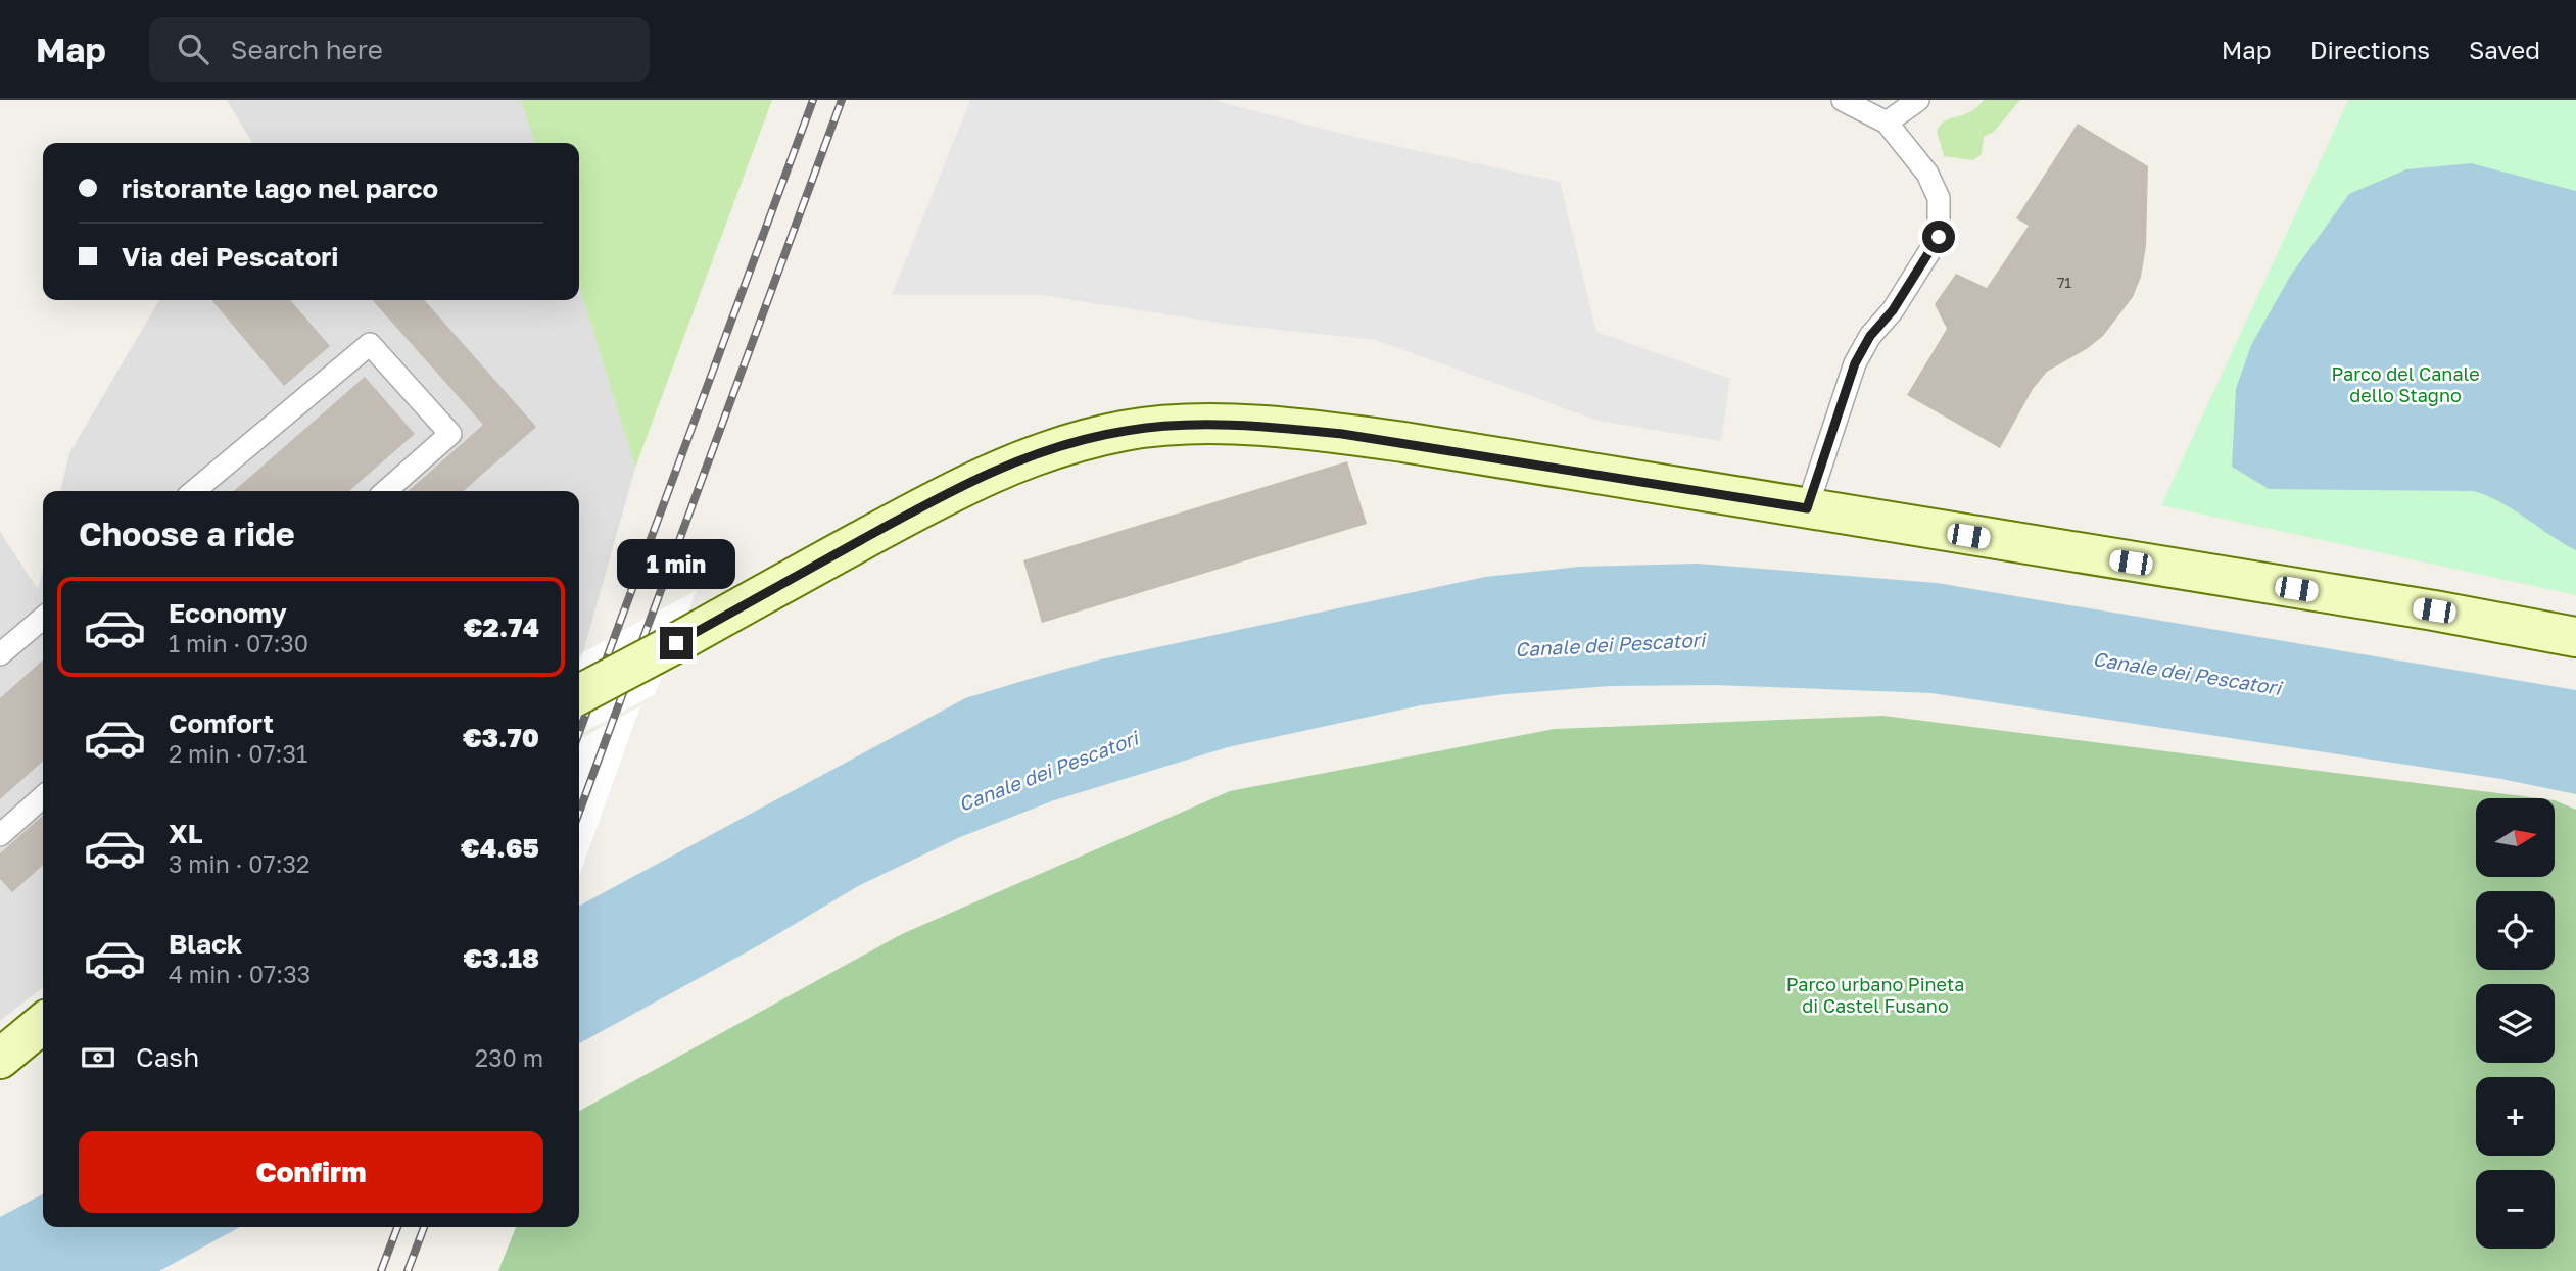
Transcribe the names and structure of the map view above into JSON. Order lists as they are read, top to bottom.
{
  "water": ["Canale dei Pescatori"],
  "parks": ["Parco del Canale dello Stagno", "Parco urbano Pineta di Castel Fusano"],
  "house_numbers": ["71"],
  "north": "right",
  "page": {
    "header": "Map",
    "search": "Search here",
    "nav": ["Map", "Directions", "Saved"],
    "banner": ["ristorante lago nel parco", "Via dei Pescatori"],
    "heading": "Choose a ride",
    "bubble": "1 min",
    "list": [
      {
        "name": "Economy",
        "note": "1 min · 07:30",
        "value": "€2.74"
      },
      {
        "name": "Comfort",
        "note": "2 min · 07:31",
        "value": "€3.70"
      },
      {
        "name": "XL",
        "note": "3 min · 07:32",
        "value": "€4.65"
      },
      {
        "name": "Black",
        "note": "4 min · 07:33",
        "value": "€3.18"
      }
    ],
    "map_buttons": ["+", "−"],
    "pay": ["Cash", "230 m"],
    "buttons": "Confirm"
  }
}
